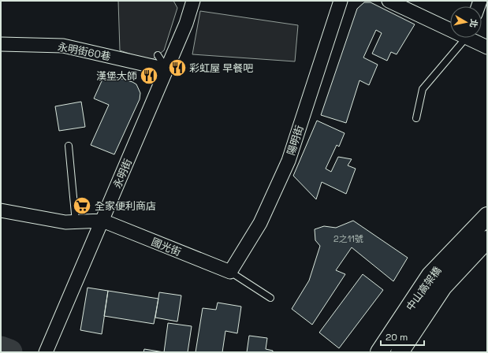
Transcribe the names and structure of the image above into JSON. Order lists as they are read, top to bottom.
{
  "streets": {
    "street": [
      "永明街60巷",
      "陽明街",
      "永明街",
      "國光街",
      "中山高架橋"
    ]
  },
  "crossings": [
    ["永明街60巷", "永明街"],
    ["陽明街", "國光街"],
    ["永明街", "國光街"]
  ],
  "places": {
    "restaurant": ["彩虹屋 早餐吧", "漢堡大師"],
    "supermarket": ["全家便利商店"]
  },
  "house_numbers": ["2之11號"],
  "scale_bar": "20 m",
  "north": "right"
}
